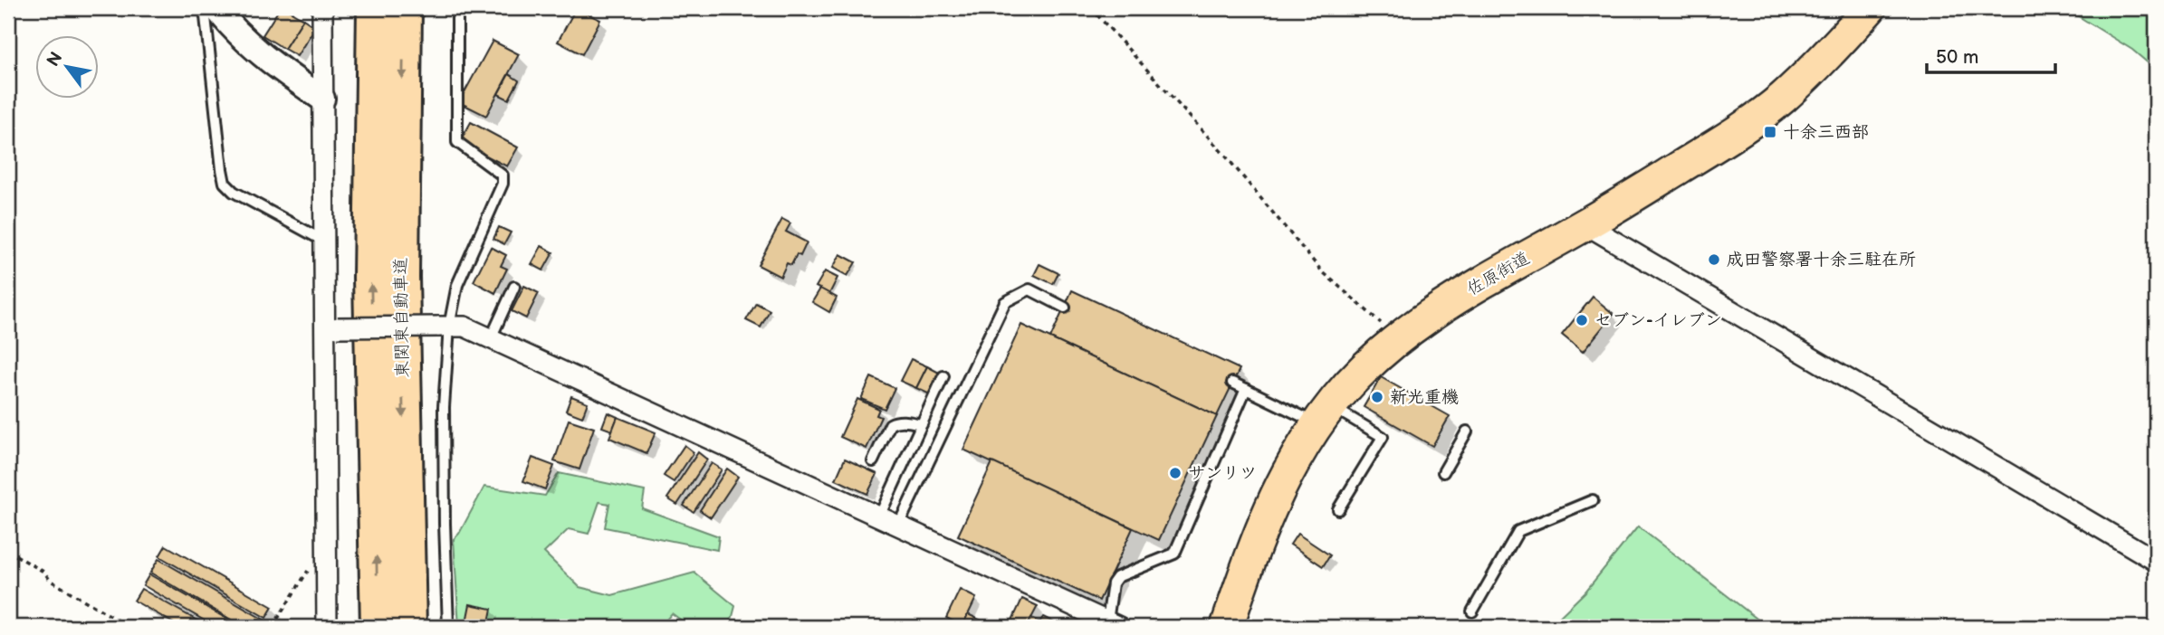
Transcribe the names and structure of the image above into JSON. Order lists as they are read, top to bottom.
{
  "streets": {
    "highway": ["佐原街道", "東関東自動車道"]
  },
  "places": {
    "transit": ["十余三西部"],
    "other": [
      "成田警察署十余三駐在所",
      "セブン-イレブン",
      "新光重機",
      "サンリツ"
    ]
  },
  "scale_bar": "50 m",
  "north": "top left"
}
